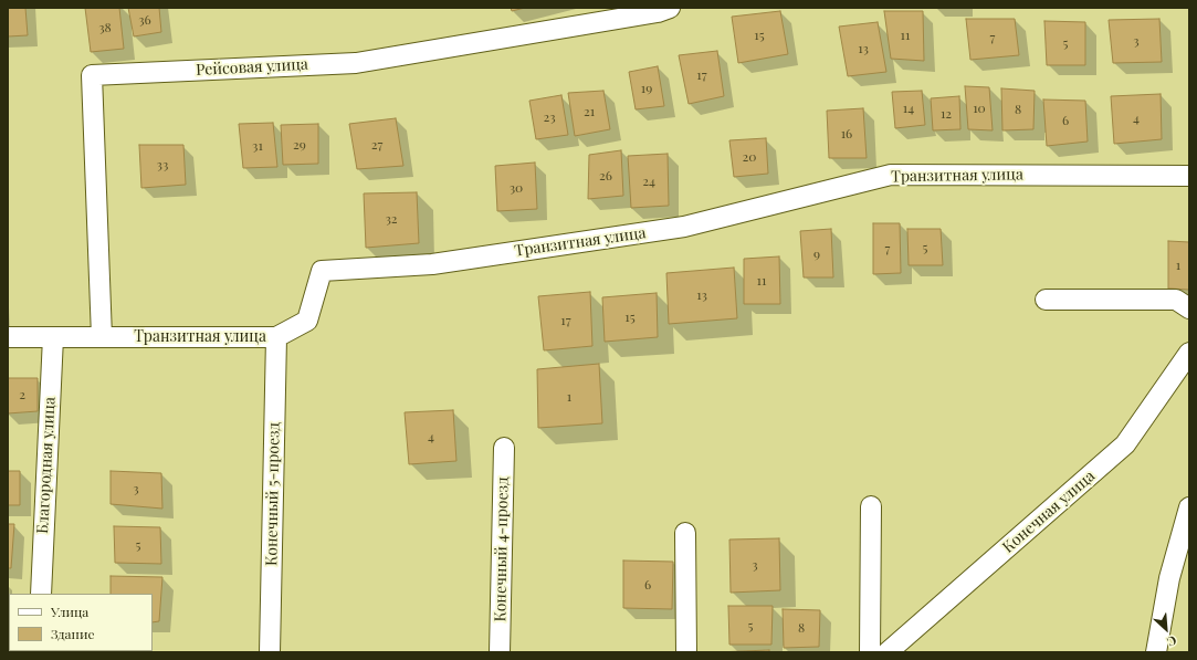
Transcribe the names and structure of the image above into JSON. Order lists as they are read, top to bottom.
{
  "streets": {
    "street": [
      "Рейсовая улица",
      "Транзитная улица",
      "Благородная улица",
      "Конечный 5-проезд",
      "Конечная улица",
      "Конечный 4-проезд"
    ]
  },
  "crossings": [
    ["Рейсовая улица", "Транзитная улица"],
    ["Транзитная улица", "Благородная улица"],
    ["Транзитная улица", "Конечный 5-проезд"]
  ],
  "house_numbers": [
    "36",
    "38",
    "15",
    "11",
    "7",
    "3",
    "5",
    "13",
    "17",
    "19",
    "14",
    "10",
    "8",
    "21",
    "12",
    "23",
    "4",
    "6",
    "16",
    "29",
    "27",
    "31",
    "20",
    "33",
    "26",
    "24",
    "30",
    "32",
    "5",
    "7",
    "9",
    "1",
    "11",
    "13",
    "15",
    "17",
    "2",
    "1",
    "4",
    "3",
    "5",
    "3",
    "6",
    "5",
    "8"
  ],
  "legend": ["Улица", "Здание"],
  "north": "bottom right"
}
